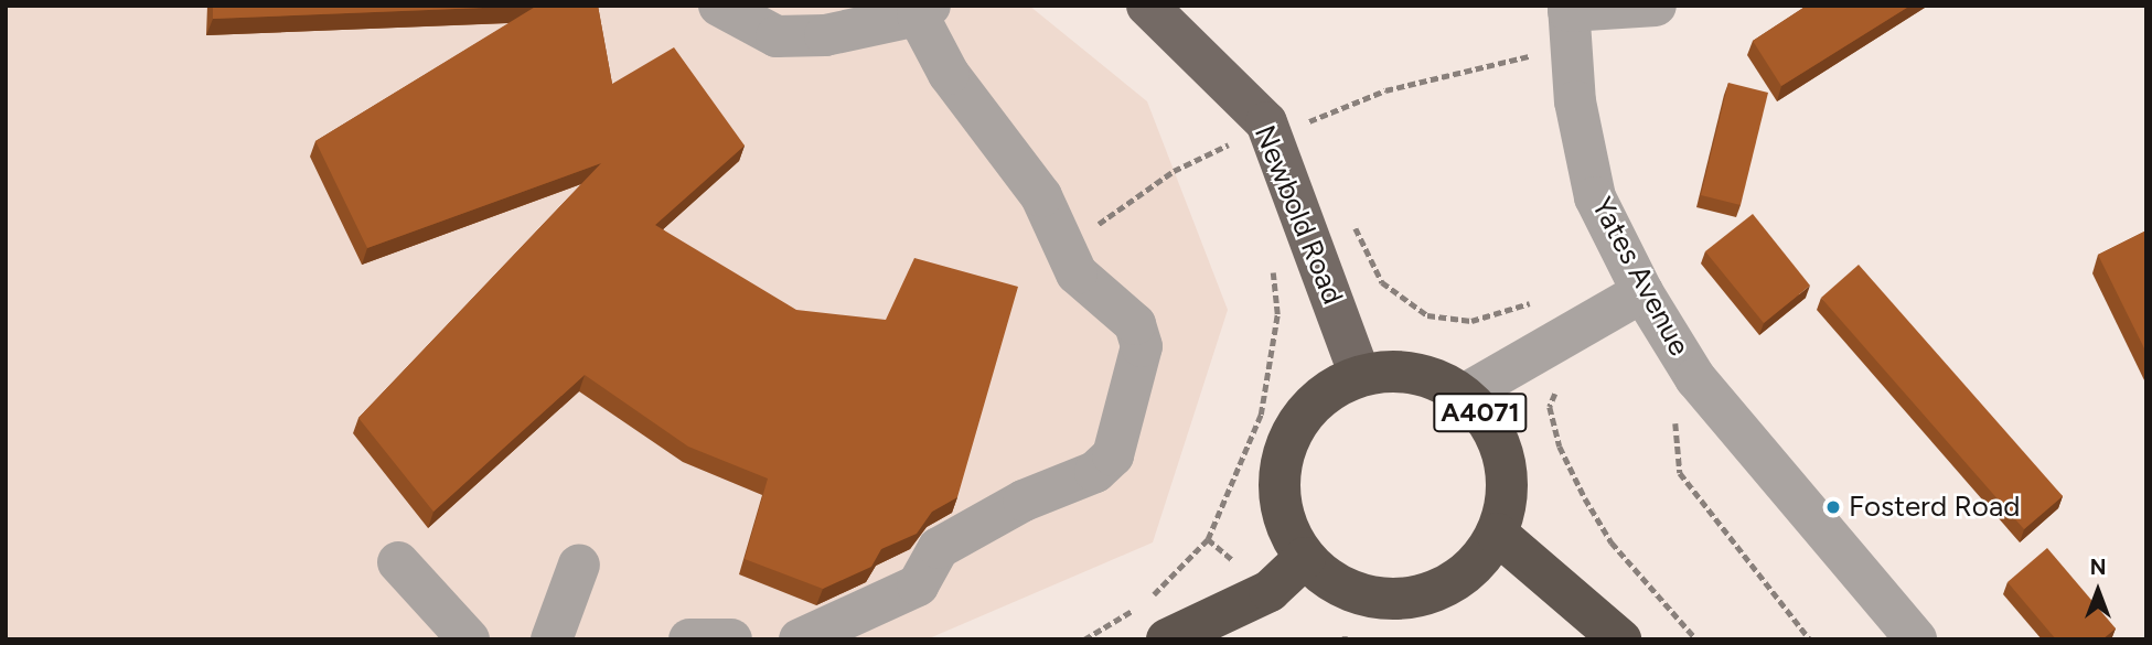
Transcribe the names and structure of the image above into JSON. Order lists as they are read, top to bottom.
{
  "streets": {
    "highway": ["A4071"],
    "main road": ["Newbold Road"],
    "street": ["Yates Avenue"]
  },
  "crossings": [
    ["Newbold Road", "A4071"]
  ],
  "places": ["Fosterd Road"],
  "north": "top"
}
